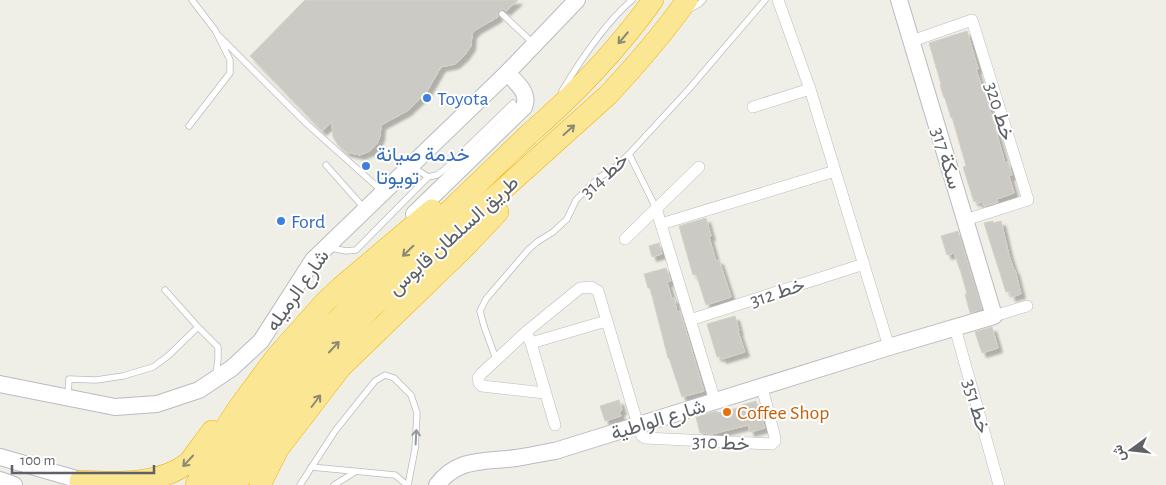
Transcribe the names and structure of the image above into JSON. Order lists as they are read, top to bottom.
{
  "streets": {
    "highway": ["طريق السلطان قابوس"],
    "street": [
      "خط 320",
      "سكة 317",
      "شارع الرميله",
      "خط 312",
      "خط 351",
      "شارع الواطية",
      "خط 310"
    ],
    "lane": ["خط 314"]
  },
  "crossings": [
    ["خط 320", "سكة 317"],
    ["سكة 317", "شارع الواطية"],
    ["خط 351", "شارع الواطية"],
    ["شارع الواطية", "خط 310"]
  ],
  "places": [
    "Toyota",
    "خدمة صيانة تويوتا",
    "Ford",
    "Coffee Shop"
  ],
  "scale_bar": "100 m",
  "north": "left"
}
